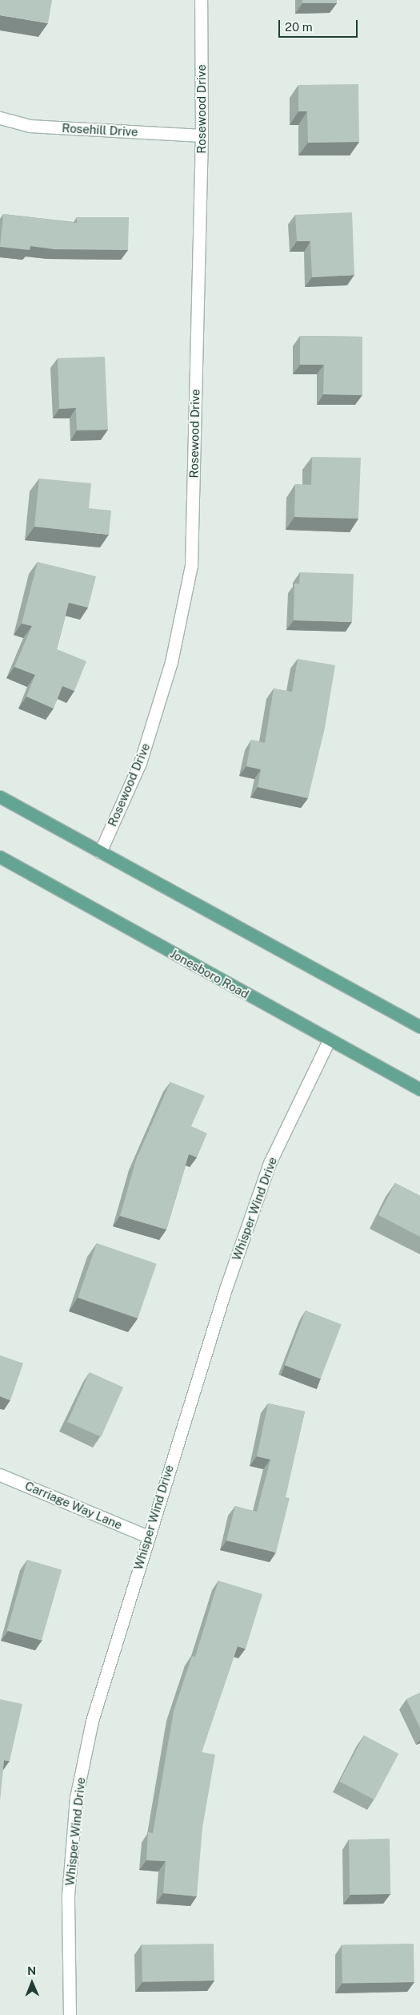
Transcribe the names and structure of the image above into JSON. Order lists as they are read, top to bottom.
{
  "streets": {
    "main road": ["Jonesboro Road"],
    "street": [
      "Rosewood Drive",
      "Rosehill Drive",
      "Whisper Wind Drive",
      "Carriage Way Lane"
    ]
  },
  "crossings": [
    ["Rosewood Drive", "Rosehill Drive"],
    ["Jonesboro Road", "Whisper Wind Drive"],
    ["Whisper Wind Drive", "Carriage Way Lane"]
  ],
  "scale_bar": "20 m",
  "north": "top"
}
